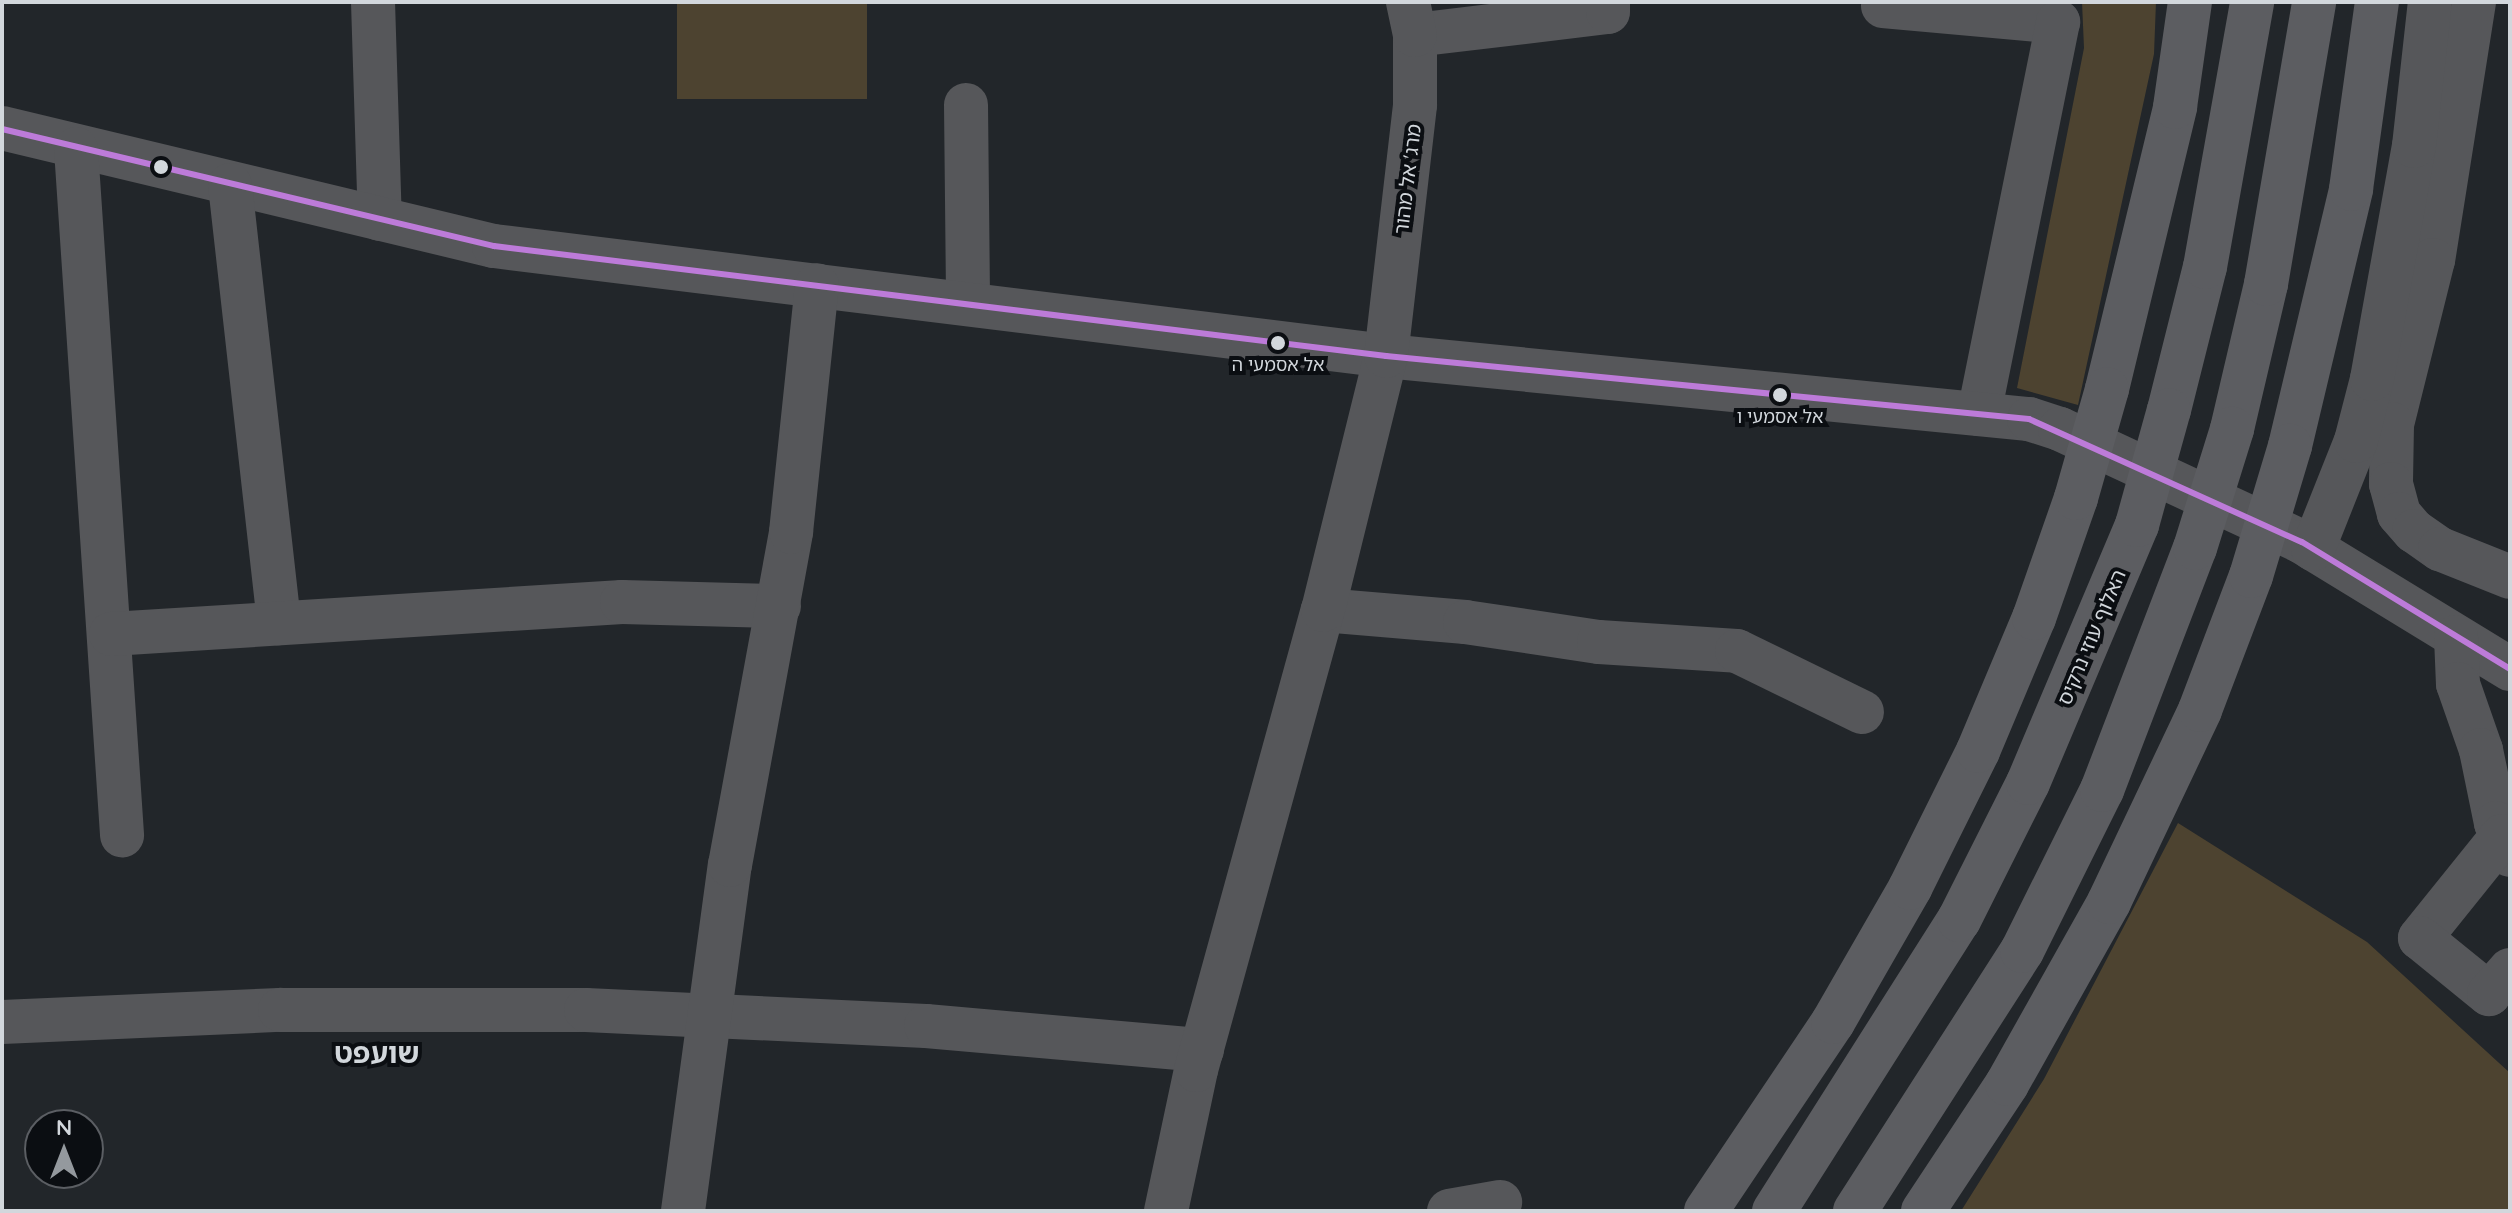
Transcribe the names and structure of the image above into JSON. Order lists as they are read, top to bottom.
{
  "streets": {
    "highway": ["האלוף עוזי נרקיס"],
    "street": ["מרג' אל מהור"]
  },
  "districts": ["שועפט"],
  "places": ["אל אסמעי ה", "אל אסמעי ו"],
  "north": "top"
}
